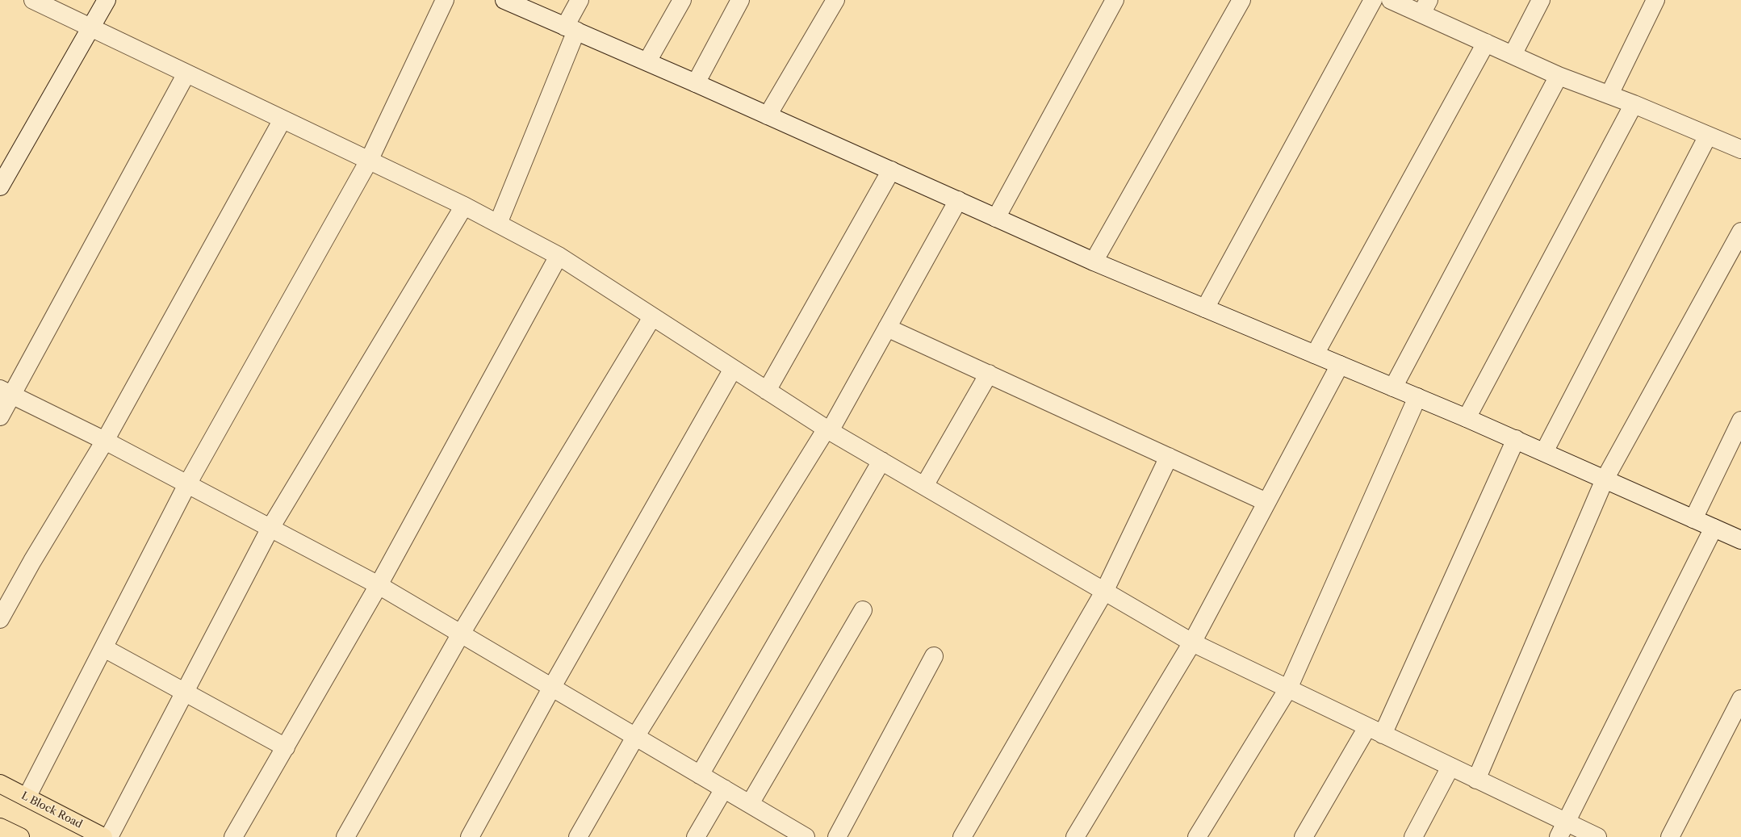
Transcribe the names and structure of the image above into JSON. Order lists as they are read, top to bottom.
{
  "streets": {
    "main road": ["L Block Road"]
  }
}
